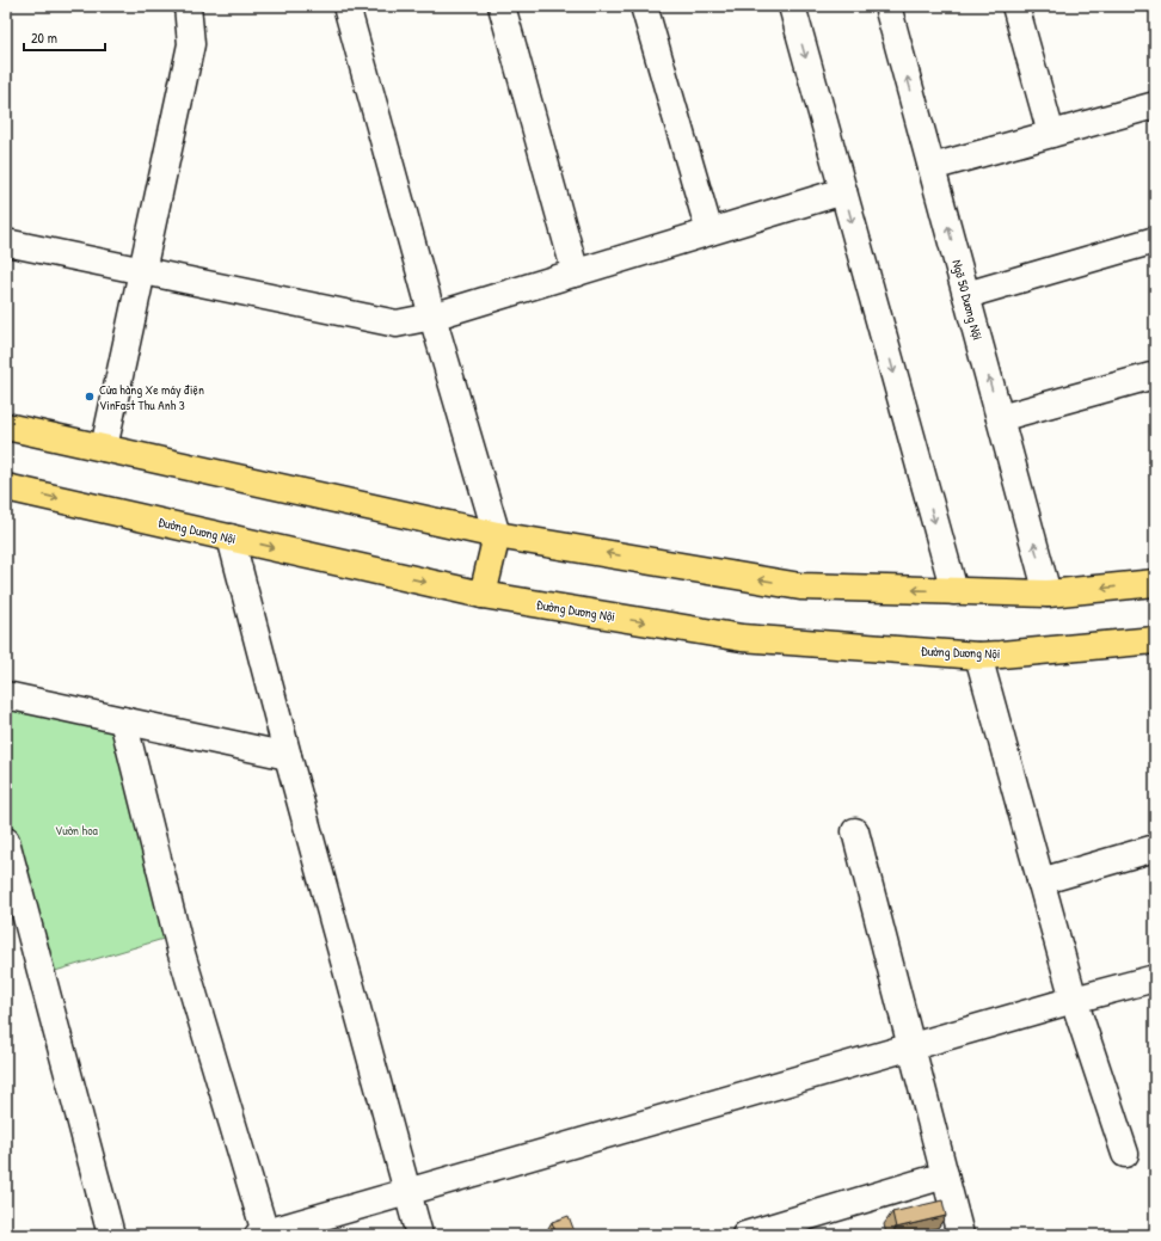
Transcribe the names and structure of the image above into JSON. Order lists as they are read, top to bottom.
{
  "streets": {
    "main road": ["Đường Dương Nội"],
    "street": ["Ngõ 50 Dương Nội"]
  },
  "parks": ["Vườn hoa"],
  "places": ["Cửa hàng Xe máy điện VinFast Thu Anh 3"],
  "scale_bar": "20 m"
}
